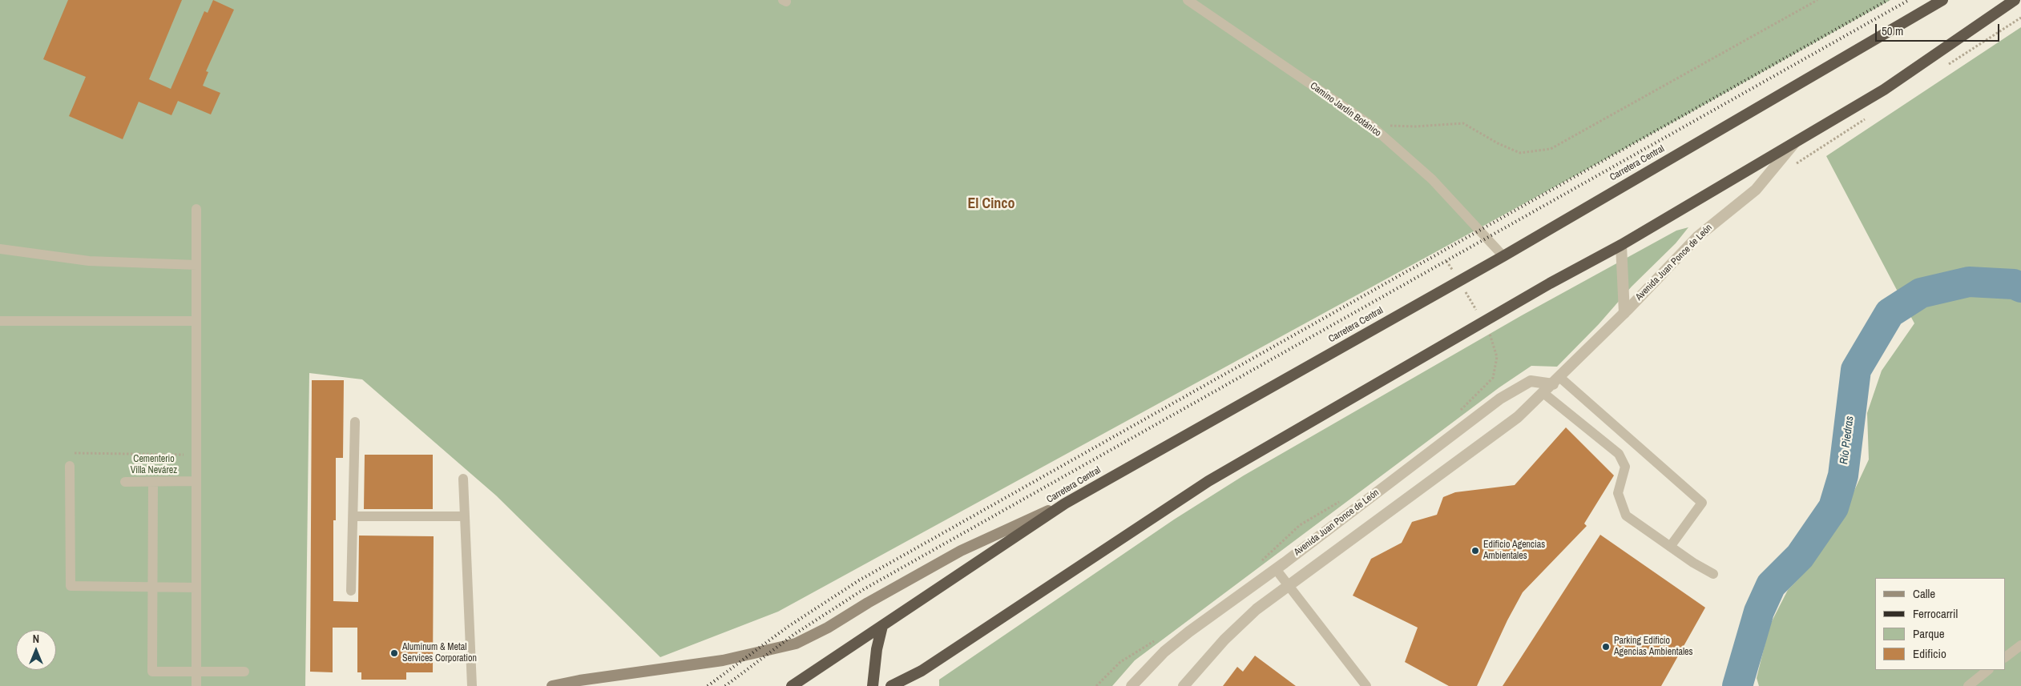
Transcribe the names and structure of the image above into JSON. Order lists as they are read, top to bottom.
{
  "streets": {
    "highway": ["Carretera Central"],
    "street": ["Avenida Juan Ponce de León"],
    "lane": ["Camino Jardín Botánico"]
  },
  "crossings": [
    ["Camino Jardín Botánico", "Carretera Central"]
  ],
  "districts": ["El Cinco"],
  "water": ["Río Piedras"],
  "parks": ["Cementerio Villa Nevárez"],
  "places": ["Edificio Agencias Ambientales", "Parking Edificio Agencias Ambientales", "Aluminum & Metal Services Corporation"],
  "legend": [
    "Calle",
    "Ferrocarril",
    "Parque",
    "Edificio"
  ],
  "scale_bar": "50 m",
  "north": "top"
}
